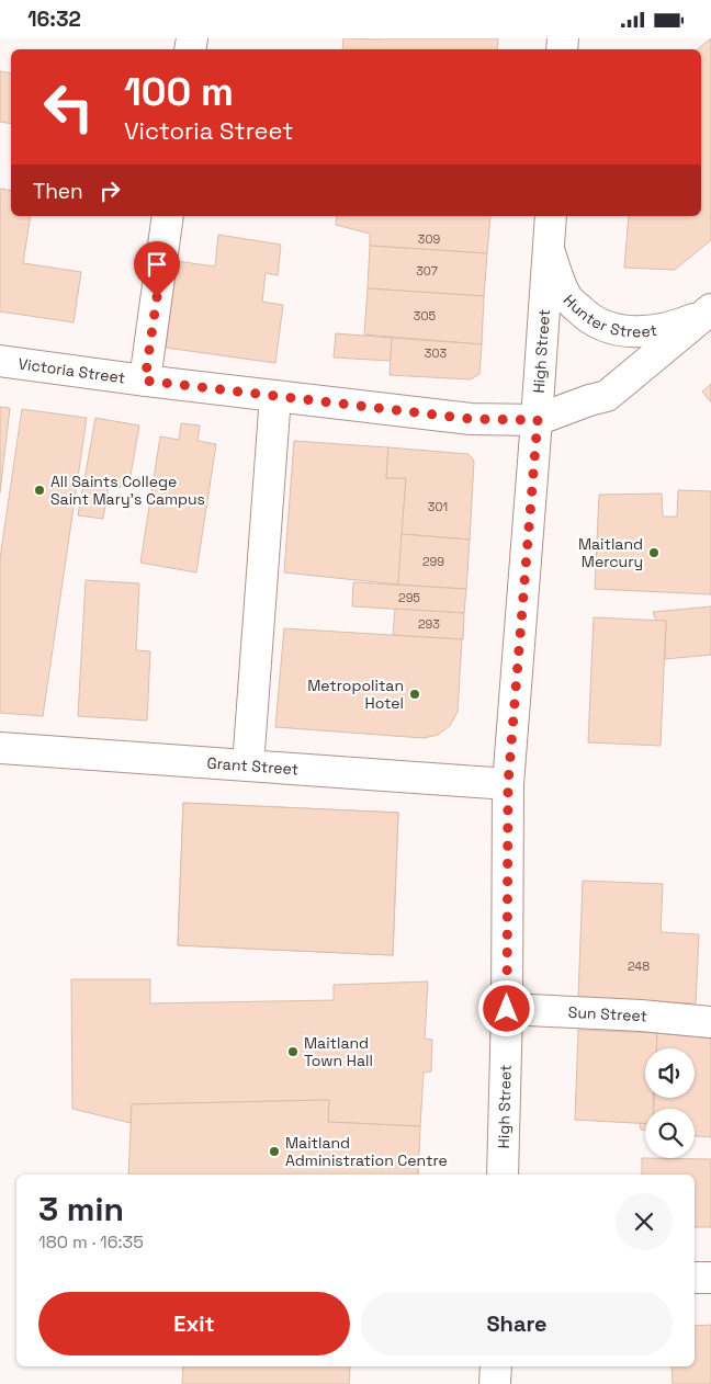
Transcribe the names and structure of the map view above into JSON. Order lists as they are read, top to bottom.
{
  "streets": {
    "street": [
      "Hunter Street",
      "High Street",
      "Victoria Street",
      "Grant Street",
      "Sun Street"
    ]
  },
  "crossings": [
    ["Hunter Street", "High Street"],
    ["Hunter Street", "Victoria Street"],
    ["High Street", "Victoria Street"],
    ["High Street", "Grant Street"],
    ["High Street", "Sun Street"]
  ],
  "places": [
    "All Saints College Saint Mary's Campus",
    "Maitland Mercury",
    "Metropolitan Hotel",
    "Maitland Town Hall",
    "Maitland Administration Centre"
  ],
  "house_numbers": [
    "309",
    "307",
    "305",
    "303",
    "301",
    "299",
    "295",
    "293",
    "248"
  ],
  "page": {
    "status": "16:32",
    "turn": ["100 m", "Victoria Street"],
    "then": "Then",
    "heading": ["3 min", "180 m · 16:35"],
    "buttons": ["Exit", "Share"]
  }
}
